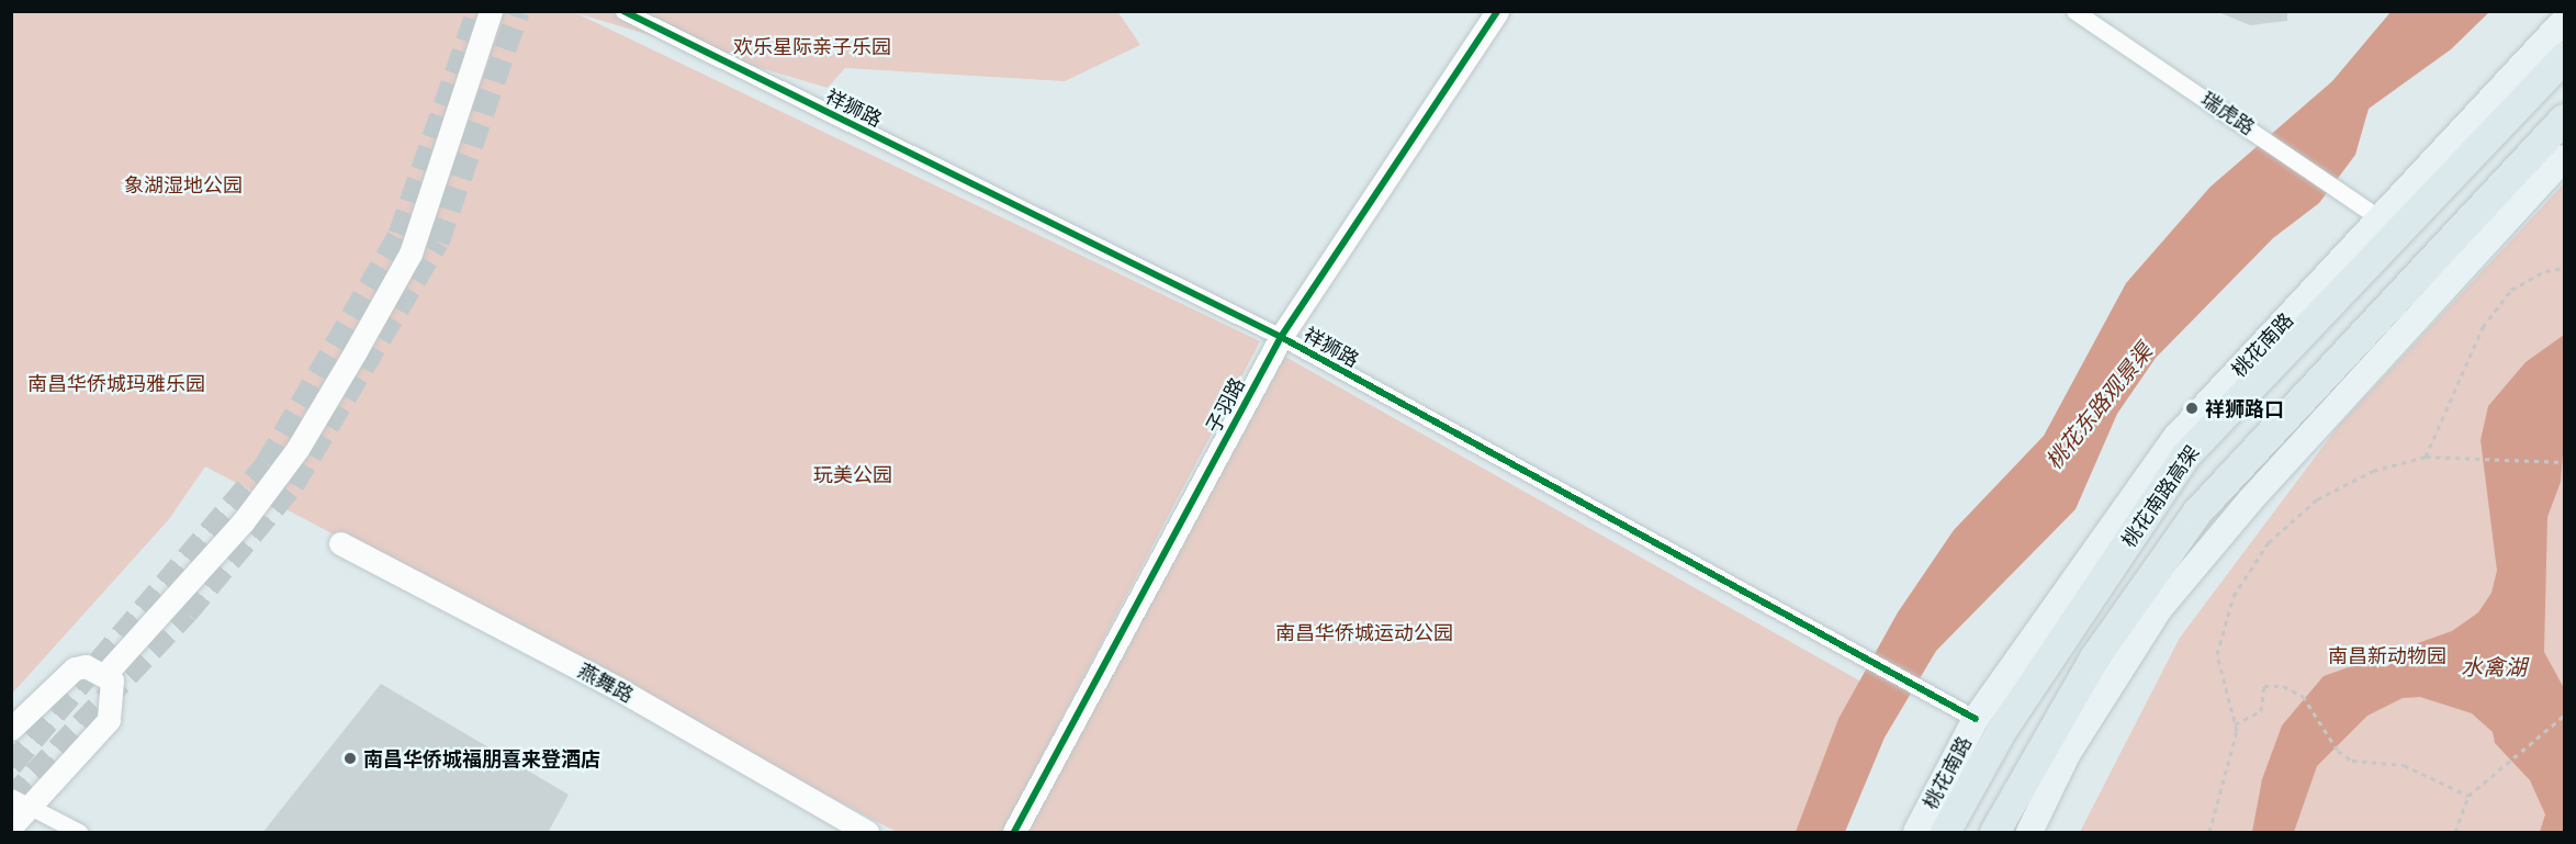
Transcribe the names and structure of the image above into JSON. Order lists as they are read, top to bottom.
{
  "streets": {
    "highway": ["桃花南路高架"],
    "main road": ["桃花南路"],
    "street": [
      "祥狮路",
      "瑞虎路",
      "子羽路",
      "燕舞路"
    ]
  },
  "crossings": [
    ["祥狮路", "桃花南路"],
    ["祥狮路", "子羽路"],
    ["瑞虎路", "桃花南路"]
  ],
  "water": ["桃花东路观景渠", "水禽湖"],
  "parks": [
    "欢乐星际亲子乐园",
    "象湖湿地公园",
    "南昌华侨城玛雅乐园",
    "玩美公园",
    "南昌华侨城运动公园",
    "南昌新动物园"
  ],
  "places": ["祥狮路口", "南昌华侨城福朋喜来登酒店"]
}
